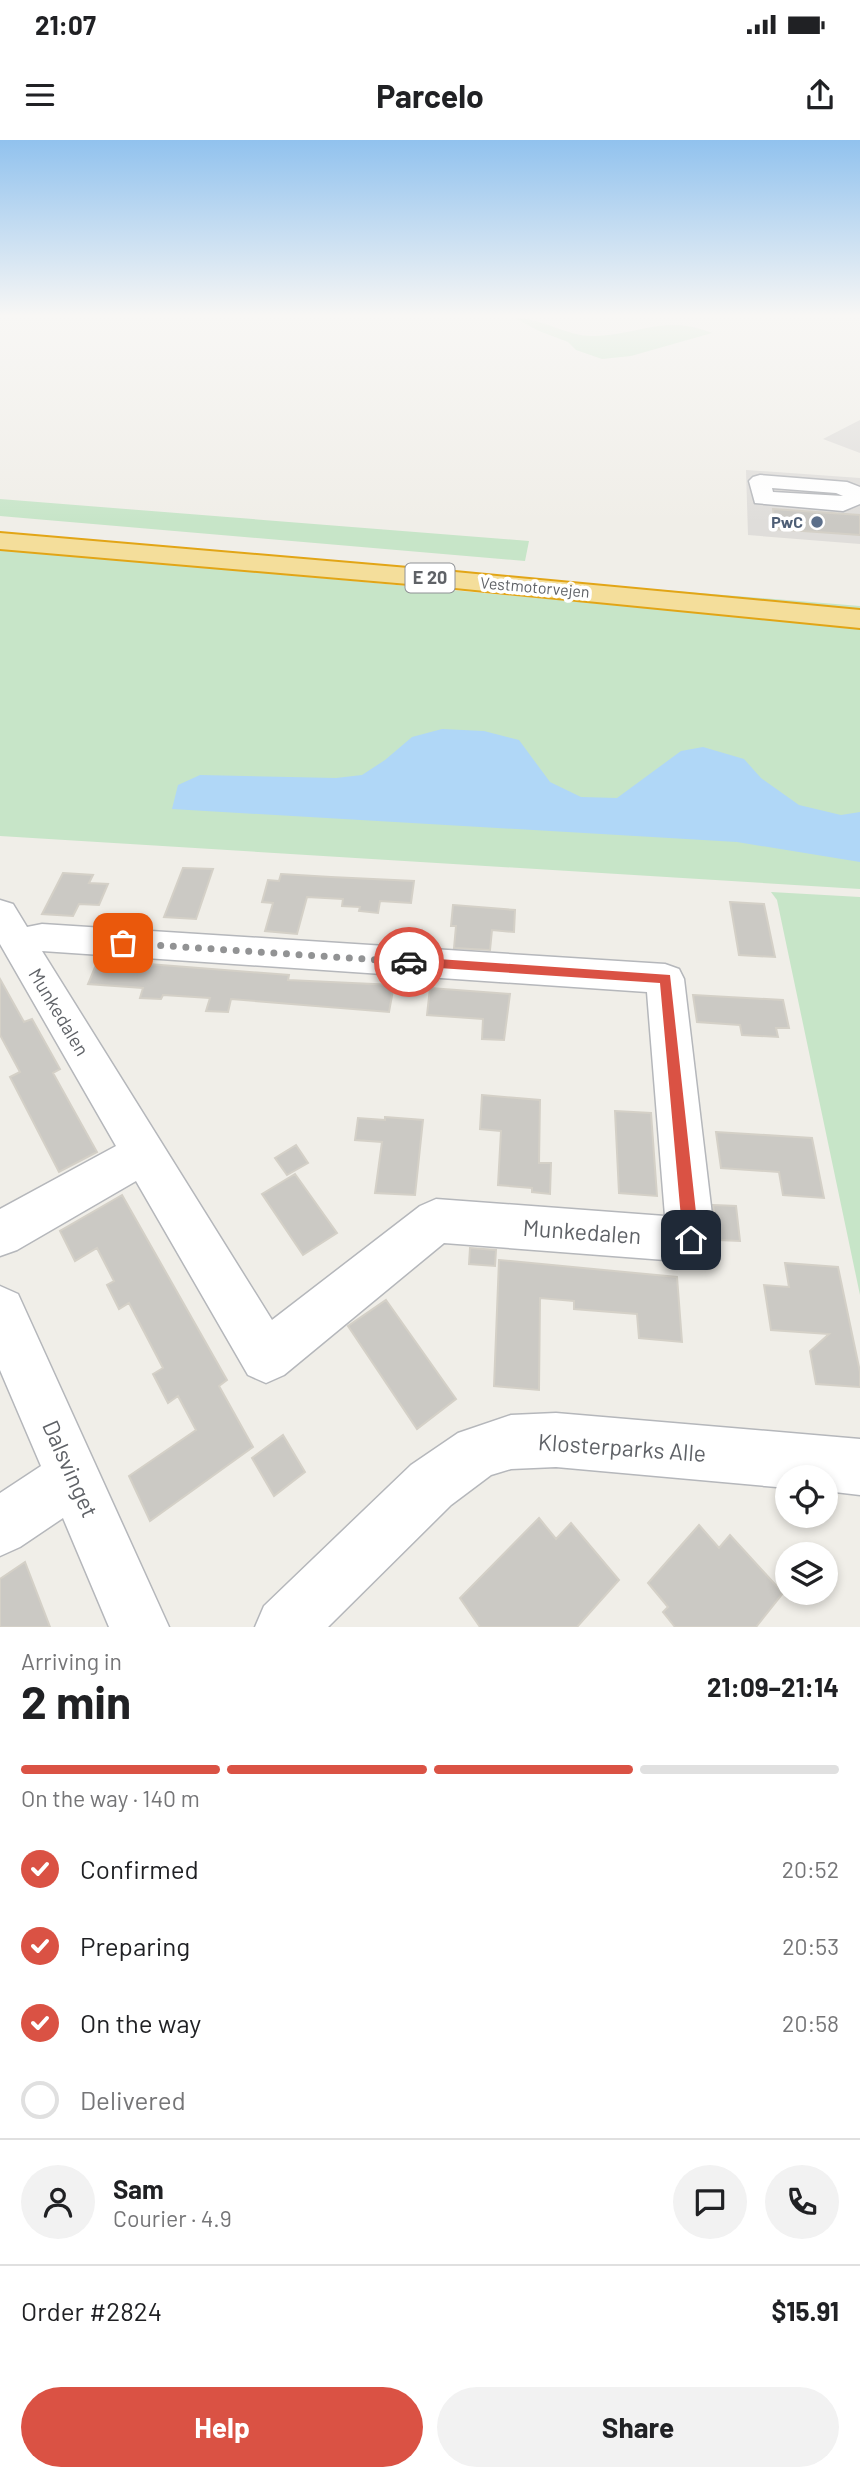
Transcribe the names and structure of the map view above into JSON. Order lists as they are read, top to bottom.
{
  "streets": {
    "highway": ["E 20", "Vestmotorvejen"],
    "street": ["Munkedalen", "Klosterparks Alle", "Dalsvinget"]
  },
  "places": ["PwC"],
  "page": {
    "status": "21:07",
    "header": "Parcelo",
    "heading": ["2 min", "Arriving in", "21:09–21:14"],
    "panel": [
      "Sam",
      "Courier · 4.9",
      "Order #2824",
      "$15.91"
    ],
    "bar": "On the way · 140 m",
    "list": [
      ["Confirmed", "20:52"],
      ["Preparing", "20:53"],
      ["On the way", "20:58"],
      "Delivered"
    ],
    "buttons": ["Help", "Share"]
  }
}
